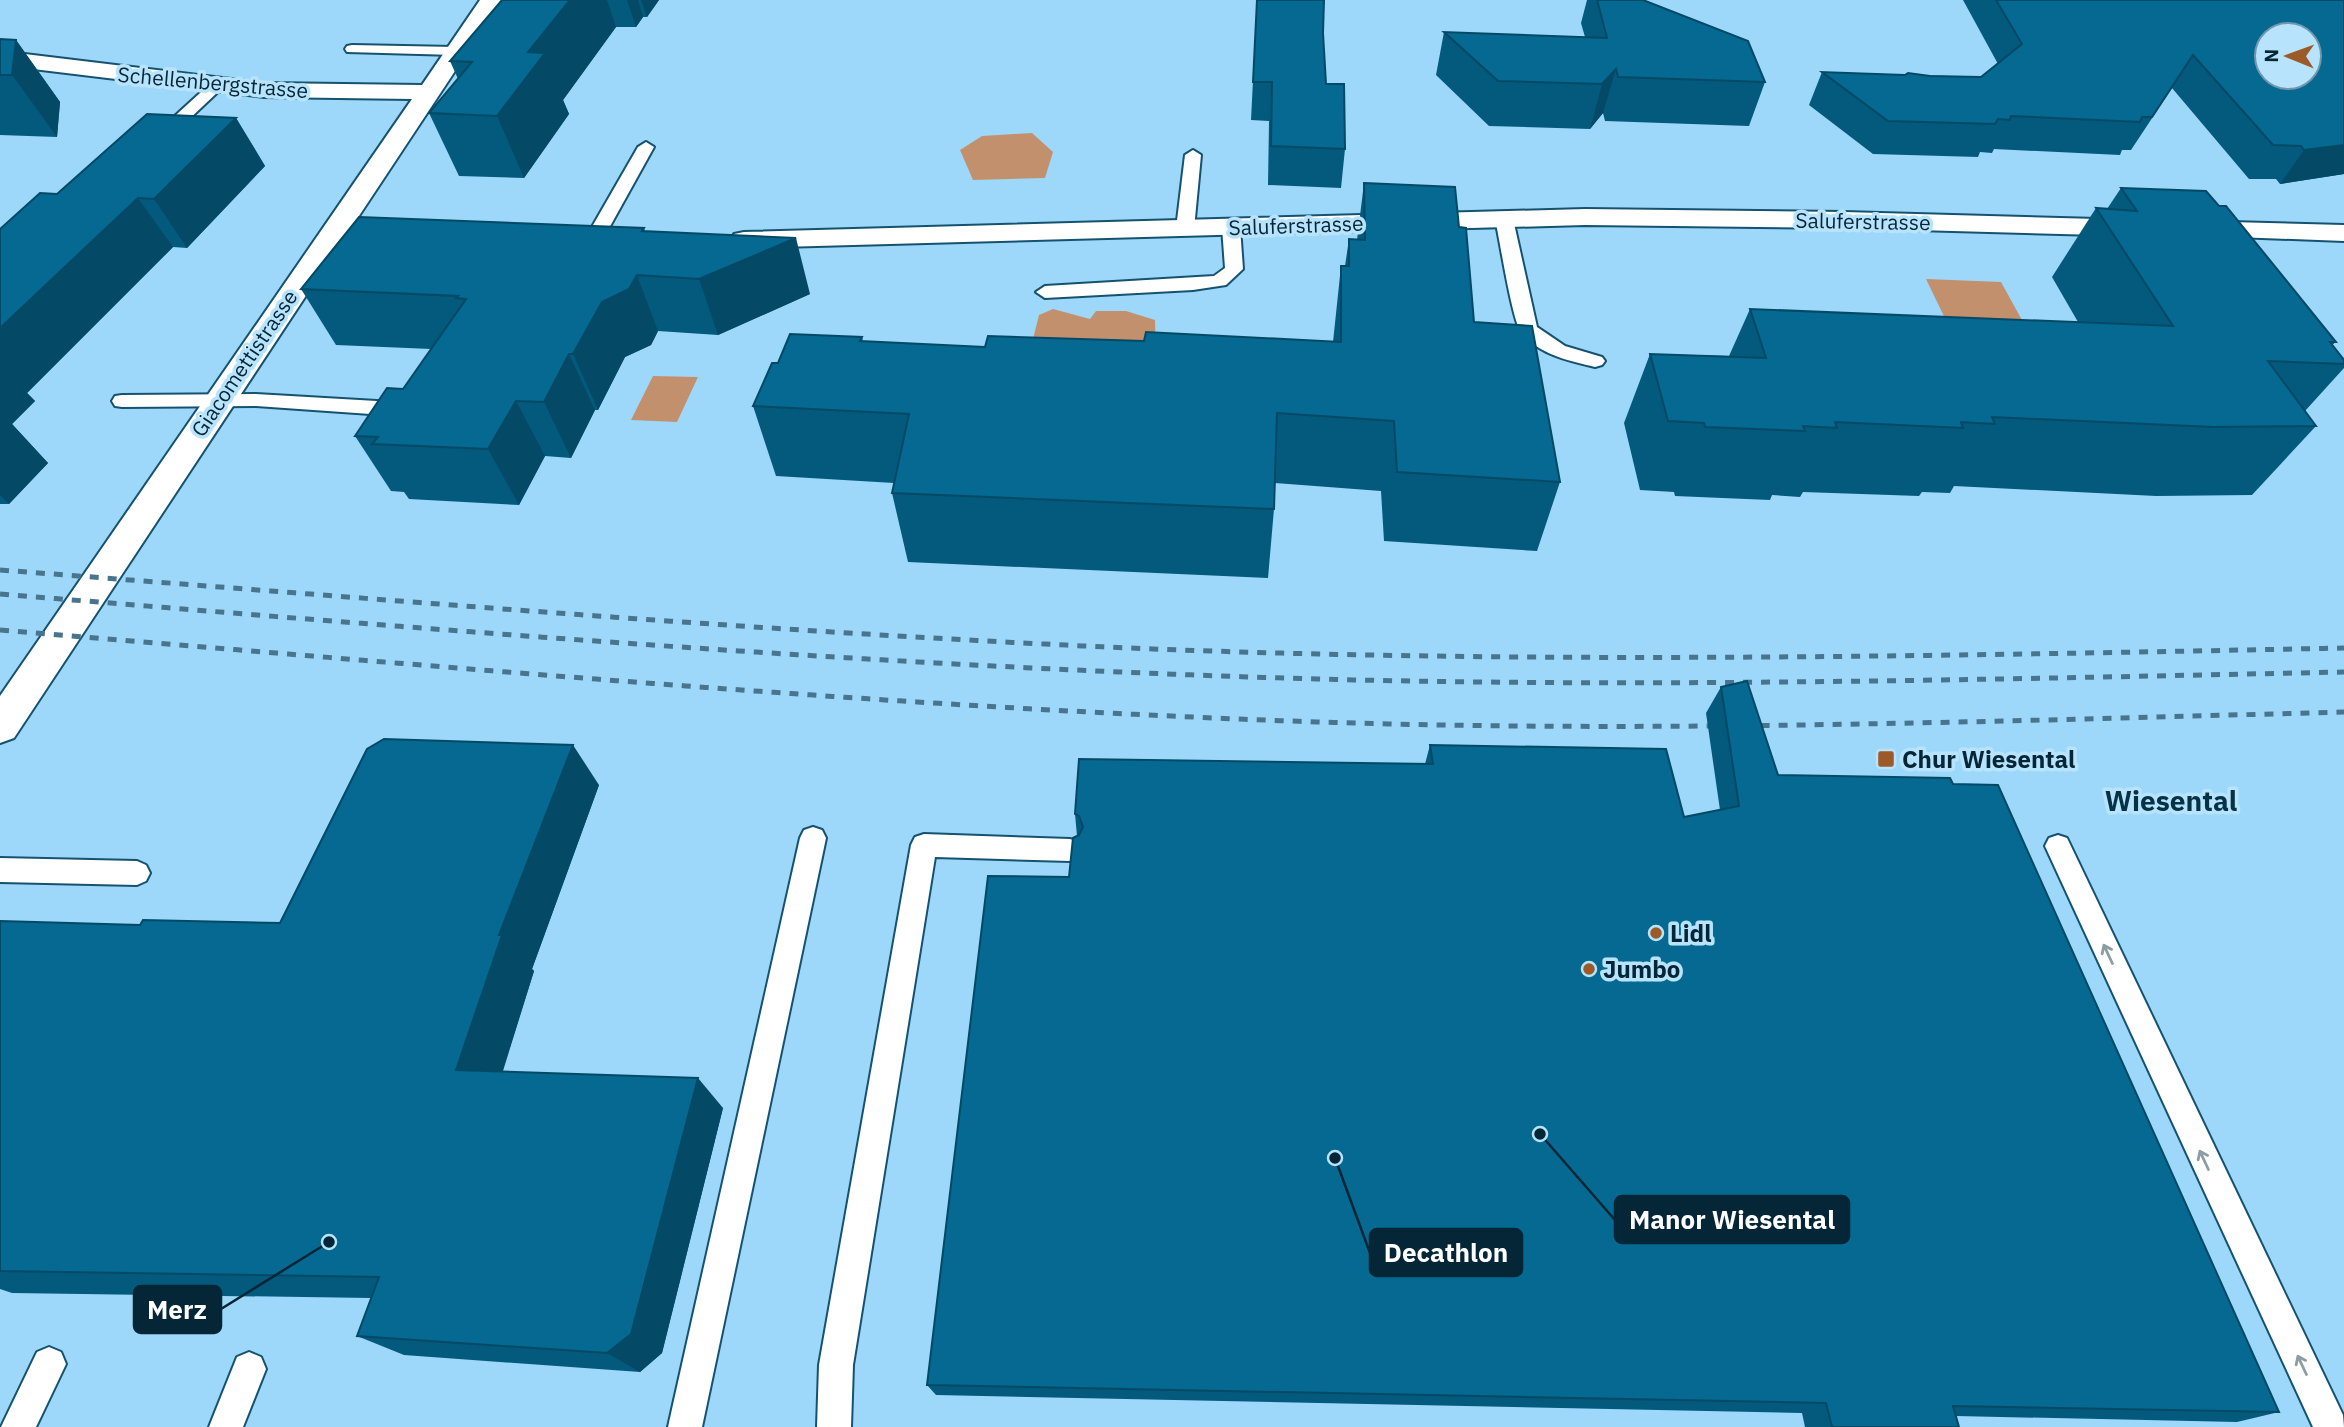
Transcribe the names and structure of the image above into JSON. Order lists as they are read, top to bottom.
{
  "streets": {
    "street": ["Schellenbergstrasse", "Saluferstrasse", "Giacomettistrasse"]
  },
  "crossings": [
    ["Schellenbergstrasse", "Giacomettistrasse"]
  ],
  "districts": ["Wiesental"],
  "places": {
    "transit": ["Chur Wiesental"],
    "other": [
      "Lidl",
      "Jumbo",
      "Manor Wiesental",
      "Decathlon",
      "Merz"
    ]
  },
  "north": "left"
}
